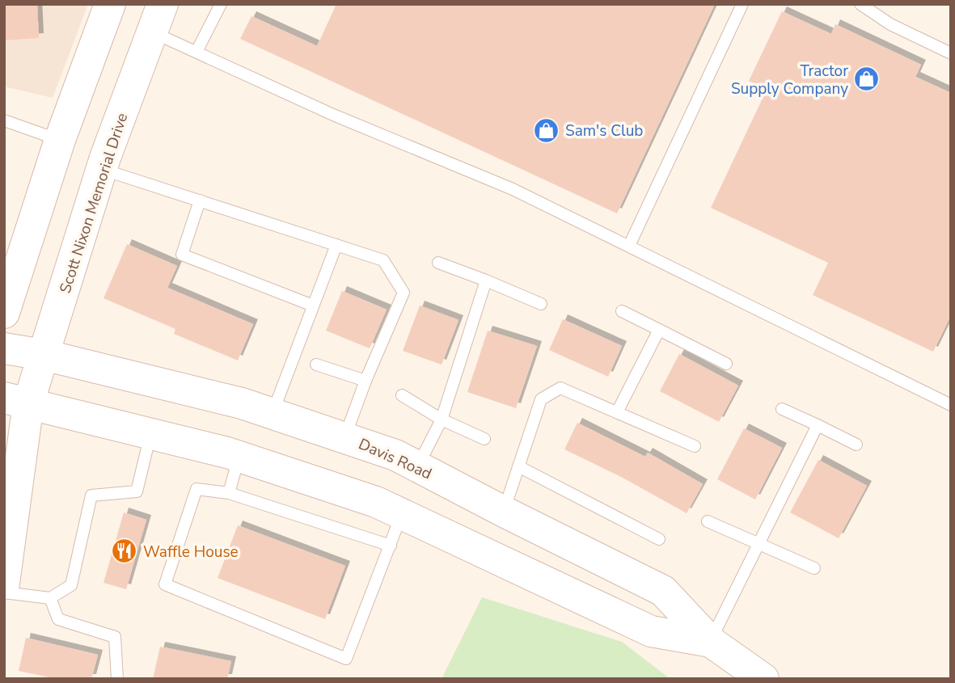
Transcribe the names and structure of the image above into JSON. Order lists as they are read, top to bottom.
{
  "streets": {
    "main road": ["Scott Nixon Memorial Drive", "Davis Road"]
  },
  "crossings": [
    ["Scott Nixon Memorial Drive", "Davis Road"]
  ],
  "places": {
    "shop": ["Tractor Supply Company", "Sam's Club"],
    "restaurant": ["Waffle House"]
  }
}
